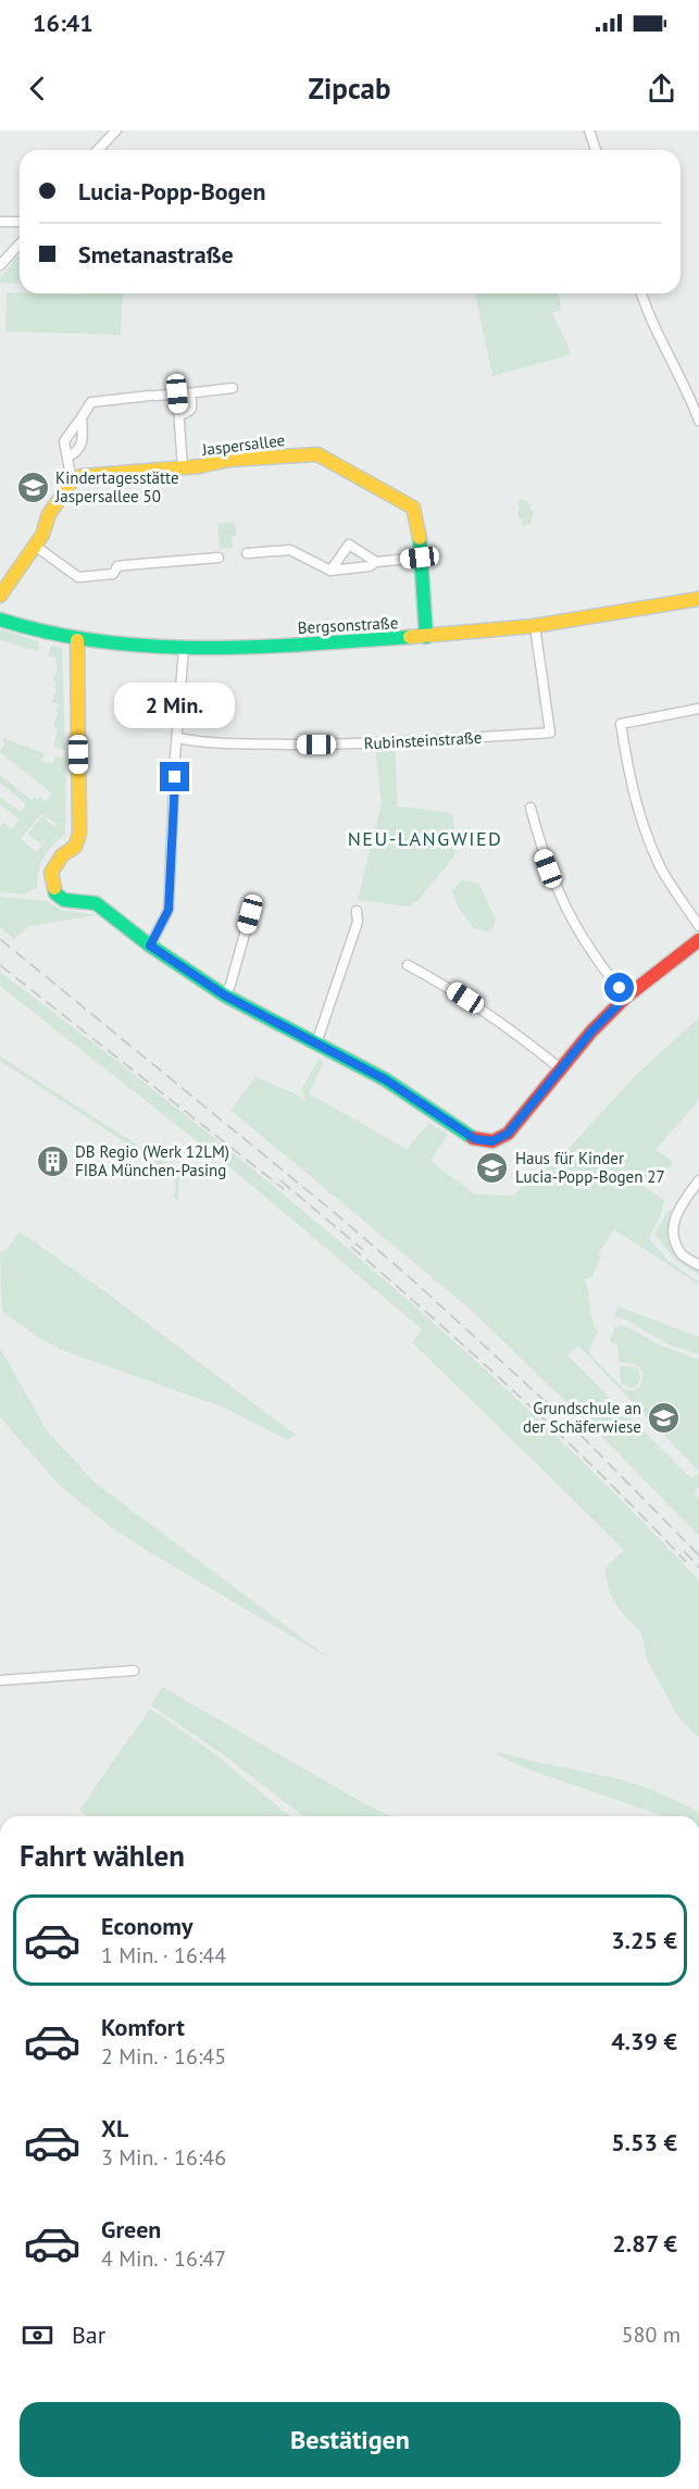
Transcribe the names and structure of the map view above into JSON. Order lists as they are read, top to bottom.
{
  "streets": {
    "street": ["Jaspersallee", "Bergsonstraße", "Rubinsteinstraße"]
  },
  "crossings": [
    ["Jaspersallee", "Bergsonstraße"],
    ["Bergsonstraße", "Rubinsteinstraße"]
  ],
  "districts": ["NEU-LANGWIED"],
  "places": {
    "school or university": ["Kindertagesstätte Jaspersallee 50", "Haus für Kinder Lucia-Popp-Bogen 27", "Grundschule an der Schäferwiese"],
    "building": ["DB Regio (Werk 12LM) FIBA München-Pasing"]
  },
  "page": {
    "status": "16:41",
    "header": "Zipcab",
    "banner": ["Lucia-Popp-Bogen", "Smetanastraße"],
    "bubble": "2 Min.",
    "heading": "Fahrt wählen",
    "list": [
      {
        "name": "Economy",
        "note": "1 Min. · 16:44",
        "value": "3.25 €"
      },
      {
        "name": "Komfort",
        "note": "2 Min. · 16:45",
        "value": "4.39 €"
      },
      {
        "name": "XL",
        "note": "3 Min. · 16:46",
        "value": "5.53 €"
      },
      {
        "name": "Green",
        "note": "4 Min. · 16:47",
        "value": "2.87 €"
      }
    ],
    "pay": ["Bar", "580 m"],
    "buttons": "Bestätigen"
  }
}
